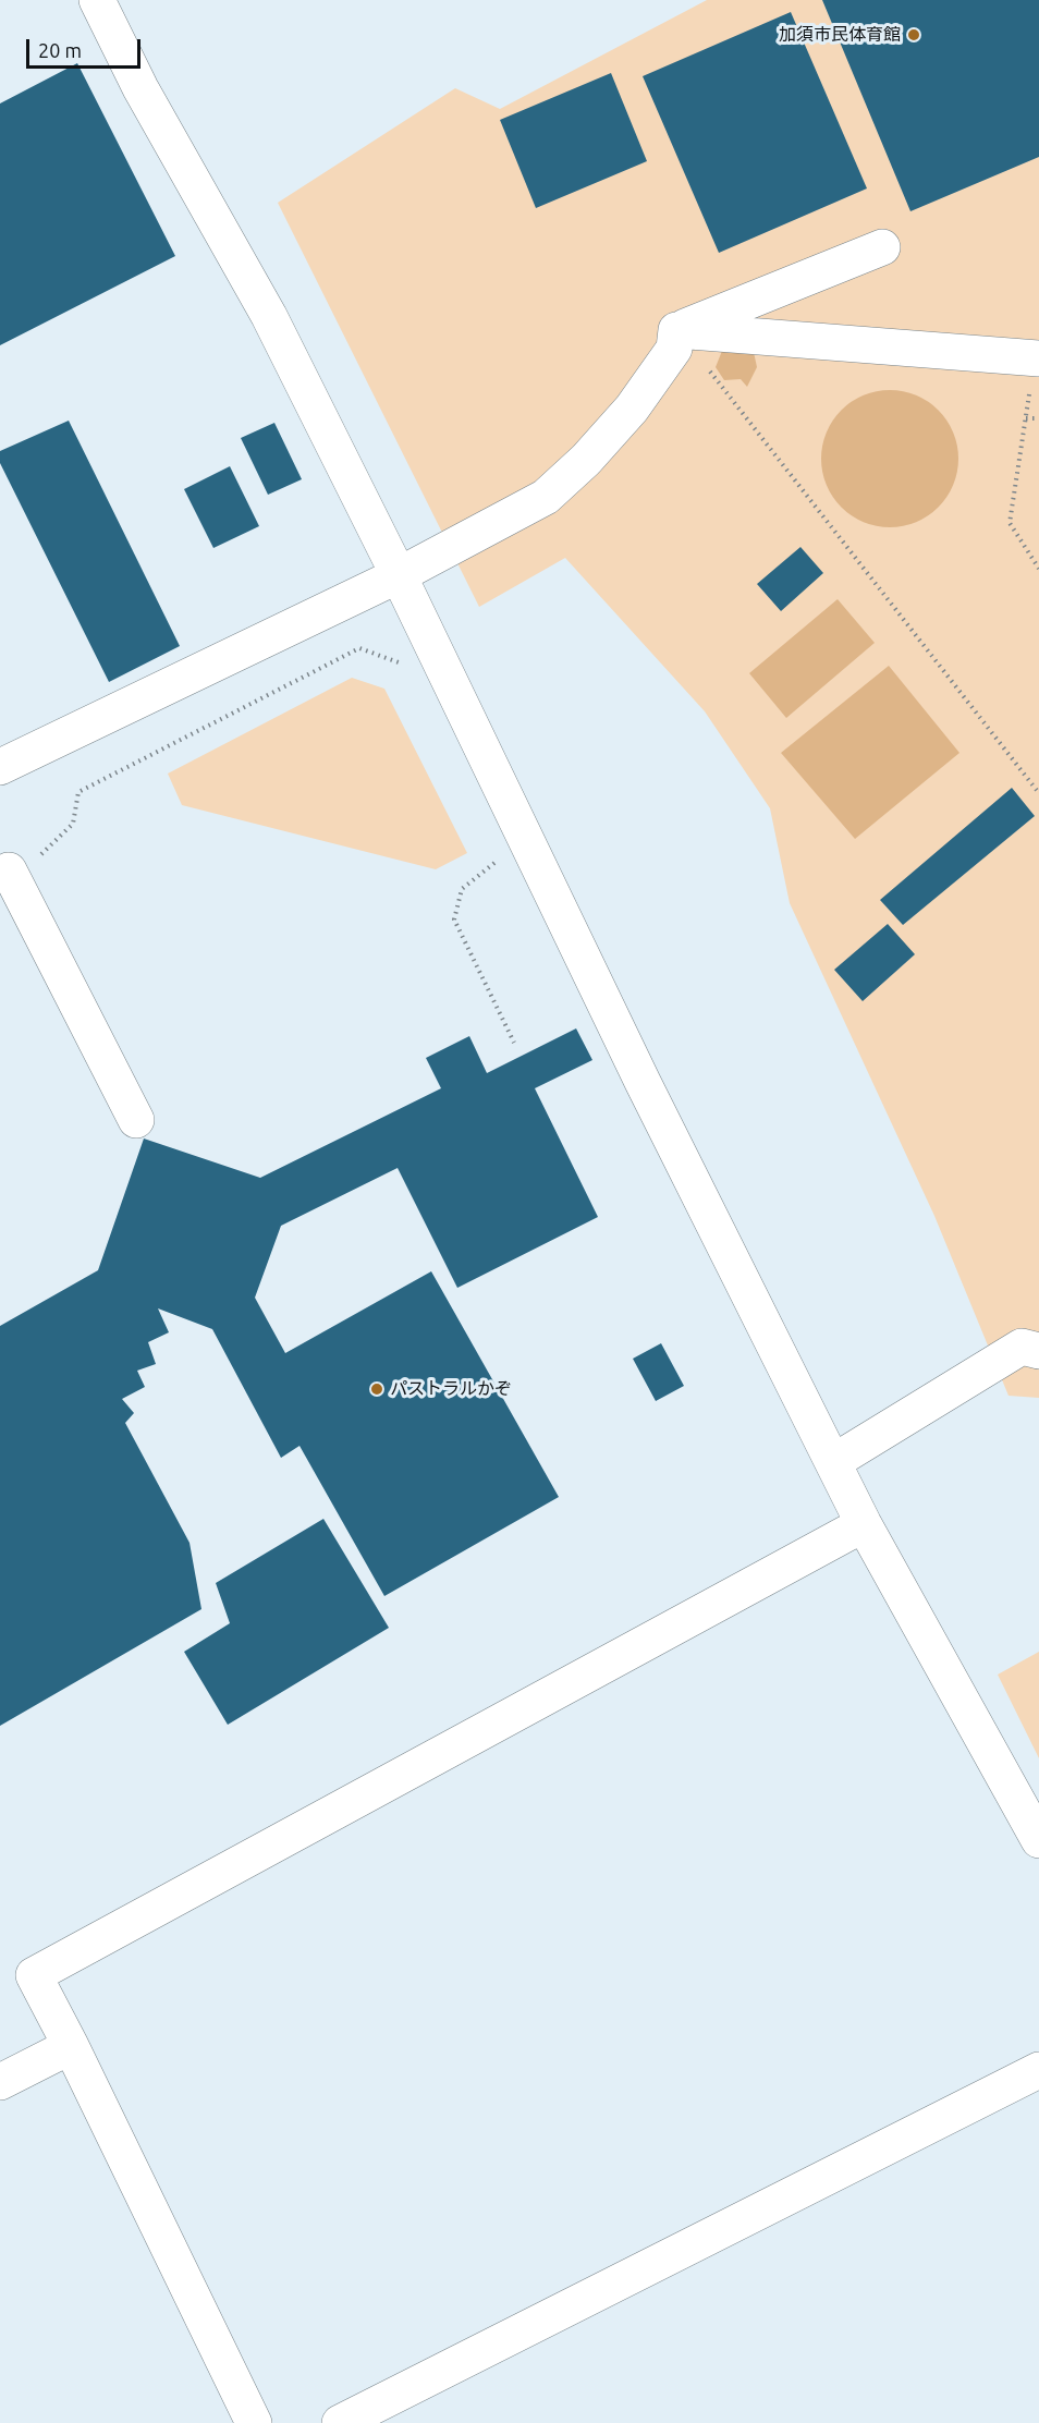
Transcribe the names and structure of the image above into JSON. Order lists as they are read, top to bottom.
{
  "places": ["加須市民体育館", "パストラルかぞ"],
  "scale_bar": "20 m"
}
